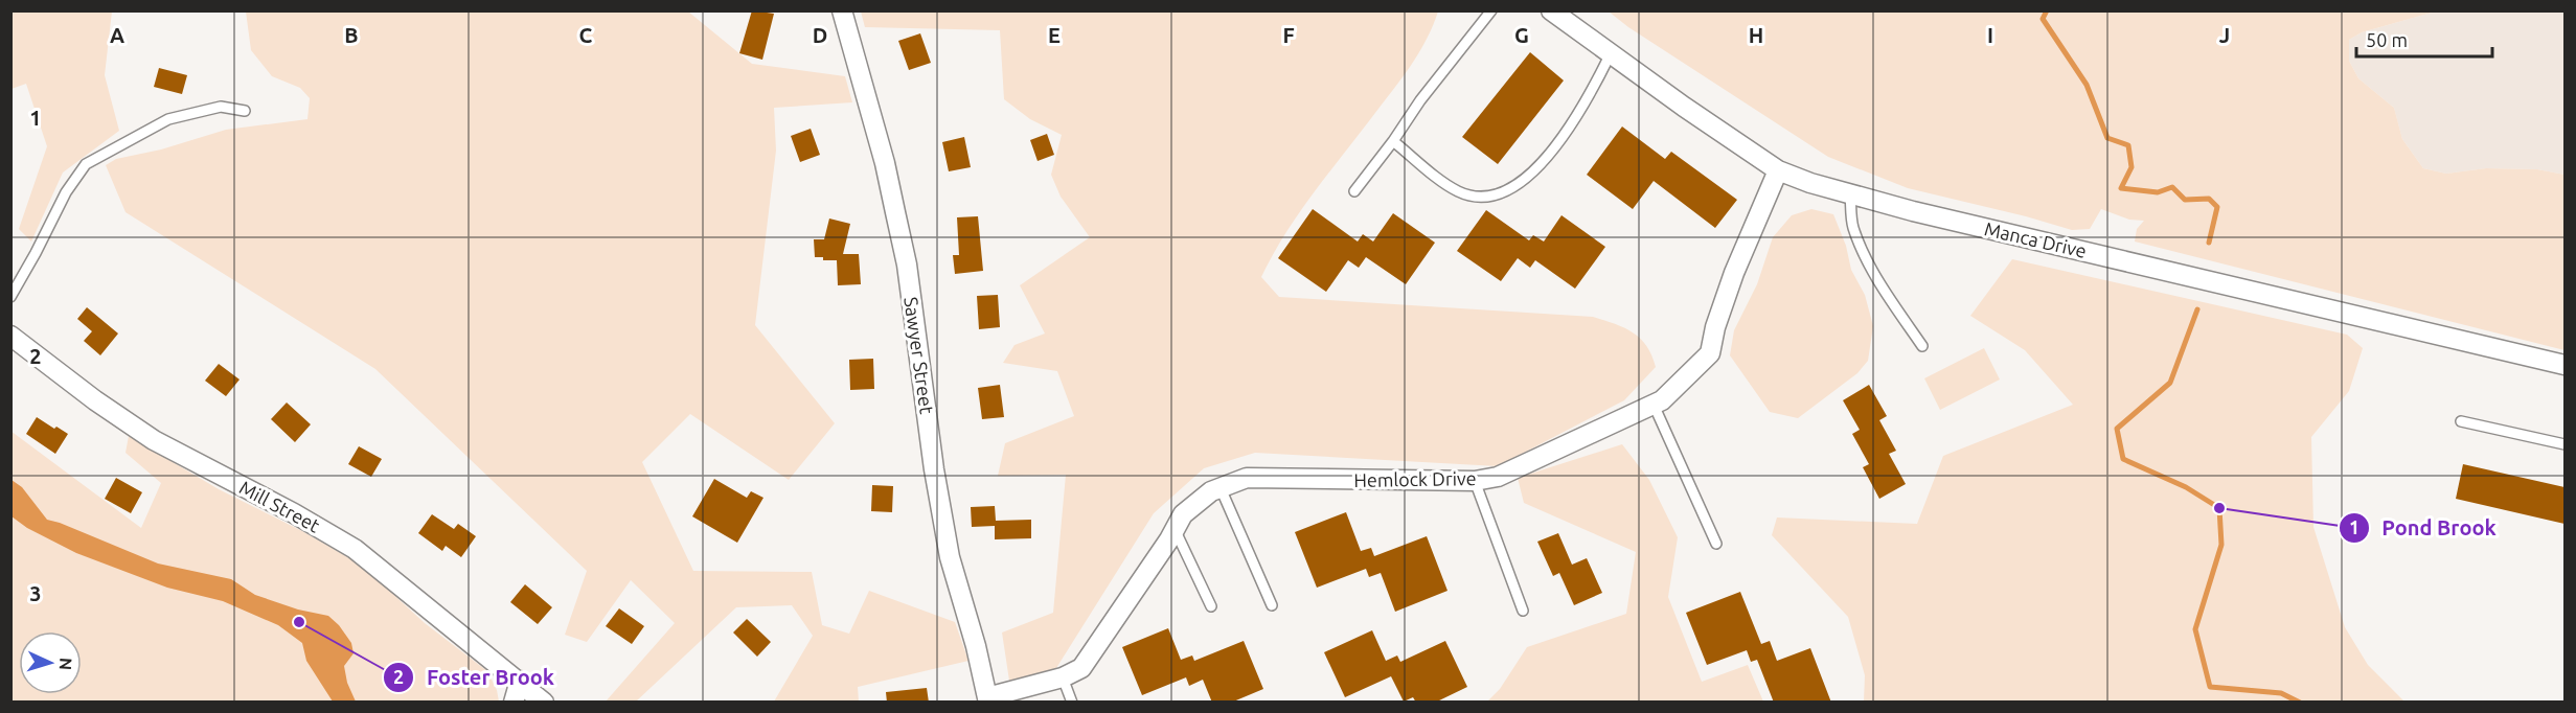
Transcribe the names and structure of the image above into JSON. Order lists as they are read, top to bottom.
{
  "streets": {
    "street": [
      "Manca Drive",
      "Sawyer Street",
      "Hemlock Drive",
      "Mill Street"
    ]
  },
  "crossings": [
    ["Manca Drive", "Hemlock Drive"],
    ["Sawyer Street", "Hemlock Drive"]
  ],
  "places": ["Pond Brook", "Foster Brook"],
  "scale_bar": "50 m",
  "north": "right",
  "grid": {
    "columns": [
      "A",
      "B",
      "C",
      "D",
      "E",
      "F",
      "G",
      "H",
      "I",
      "J"
    ],
    "rows": ["1", "2", "3"]
  }
}
